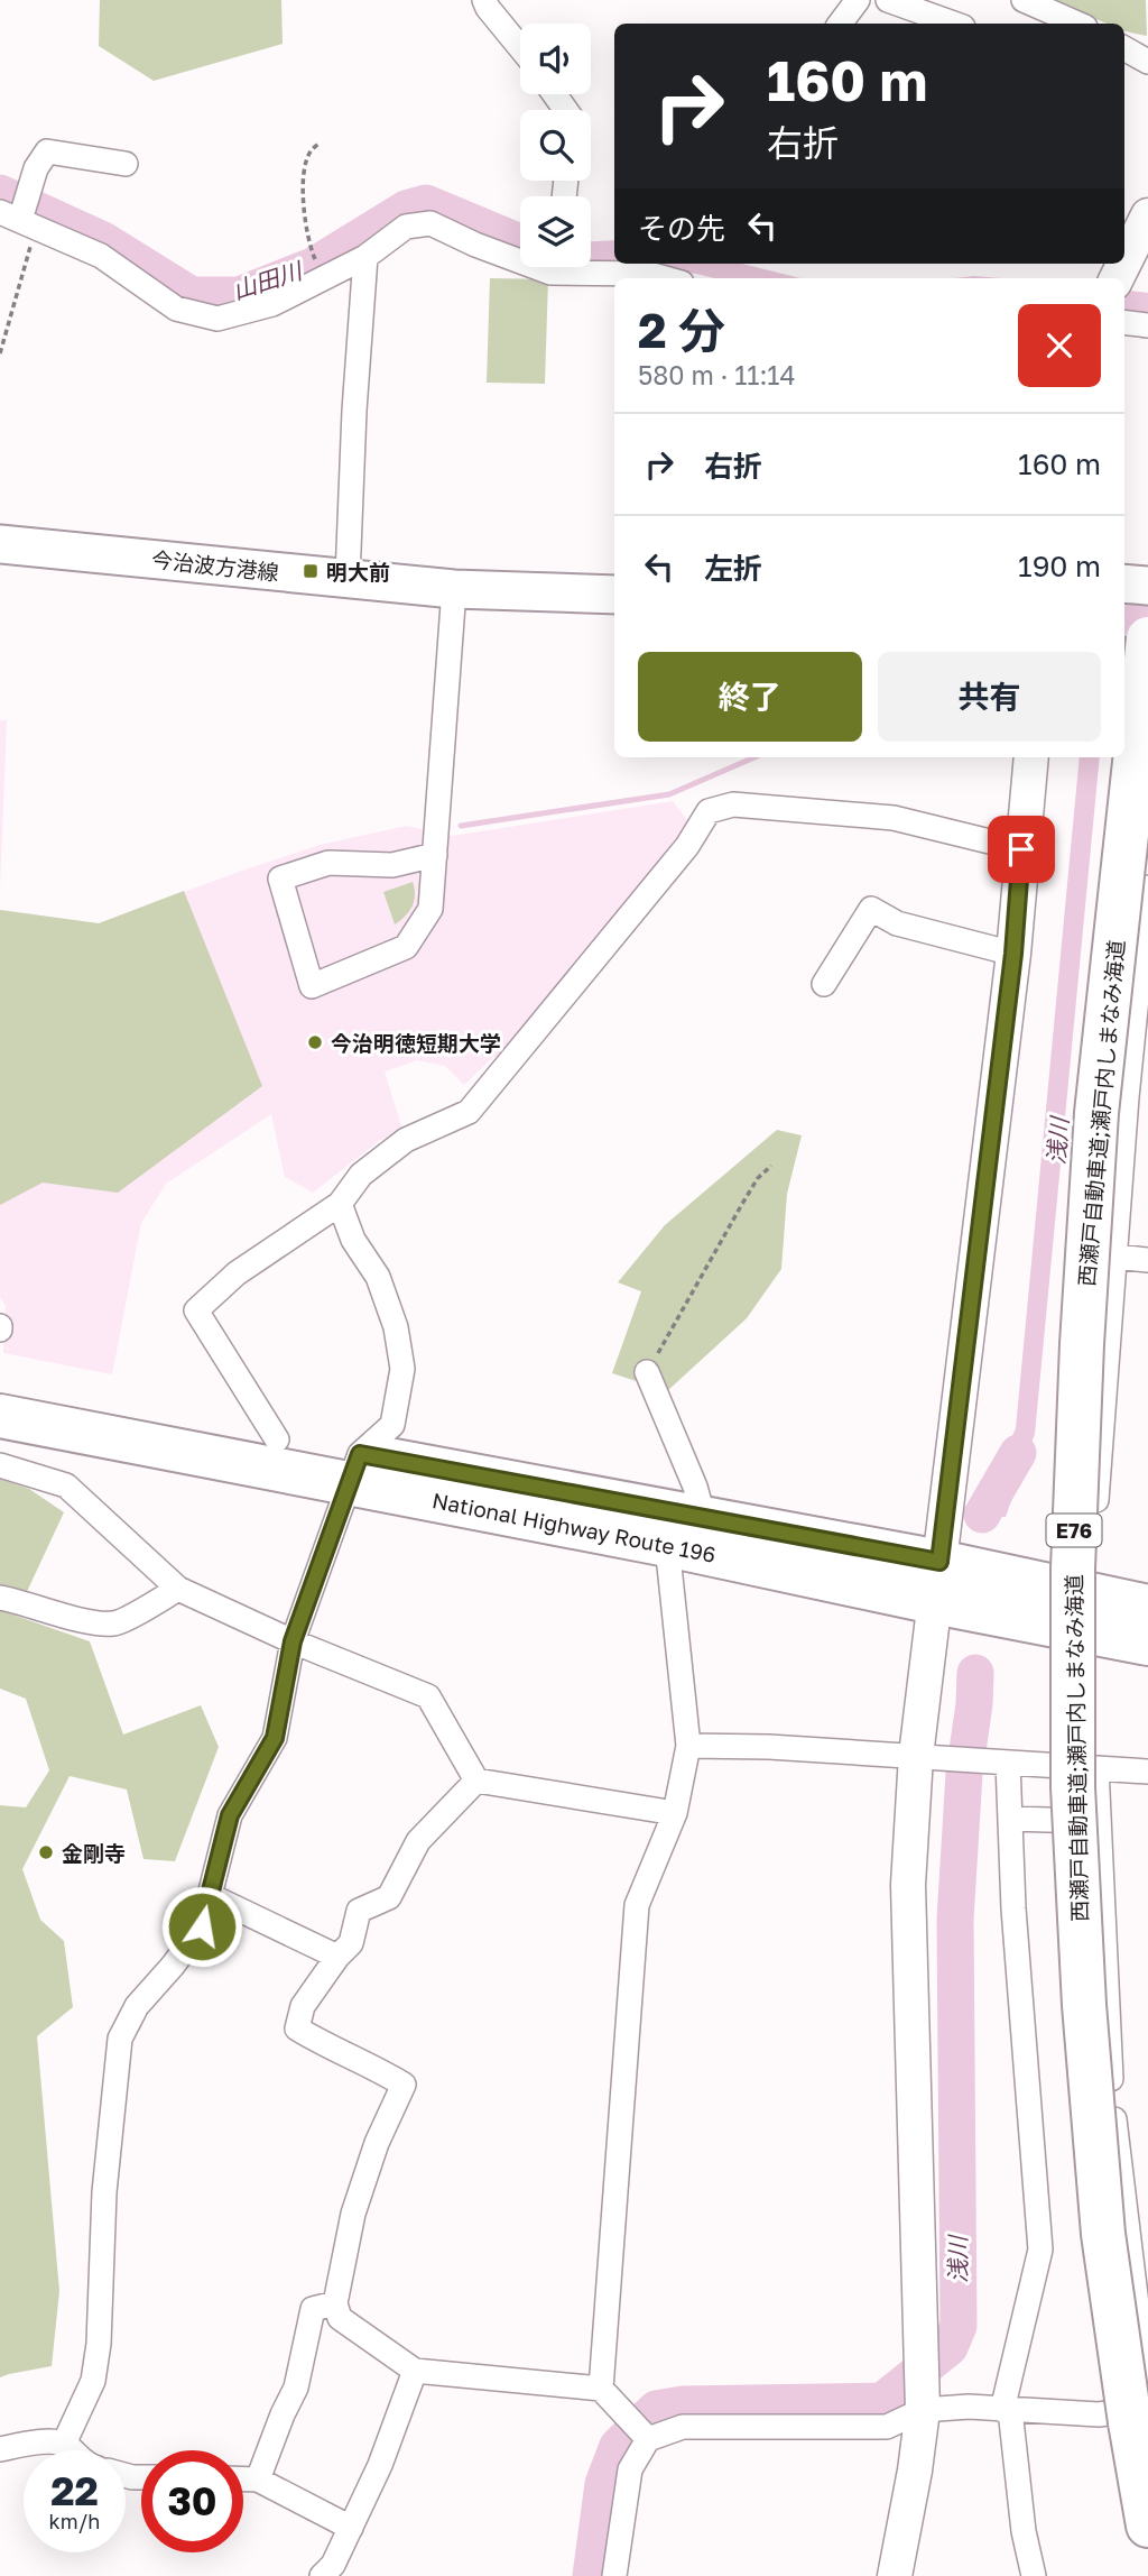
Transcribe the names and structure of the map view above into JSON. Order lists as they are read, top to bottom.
{
  "streets": {
    "highway": ["西瀬戸自動車道;瀬戸内しまなみ海道", "National Highway Route 196", "E76"],
    "main road": ["今治波方港線"]
  },
  "water": ["山田川", "浅川"],
  "places": {
    "transit": ["明大前"],
    "other": ["今治明徳短期大学", "金剛寺"]
  },
  "page": {
    "turn": ["160 m", "右折"],
    "then": "その先",
    "heading": ["2 分", "580 m · 11:14"],
    "list": [
      {
        "name": "右折",
        "value": "160 m"
      },
      {
        "name": "左折",
        "value": "190 m"
      }
    ],
    "buttons": ["終了", "共有"],
    "speed": "22 km/h",
    "limit": "30"
  }
}
